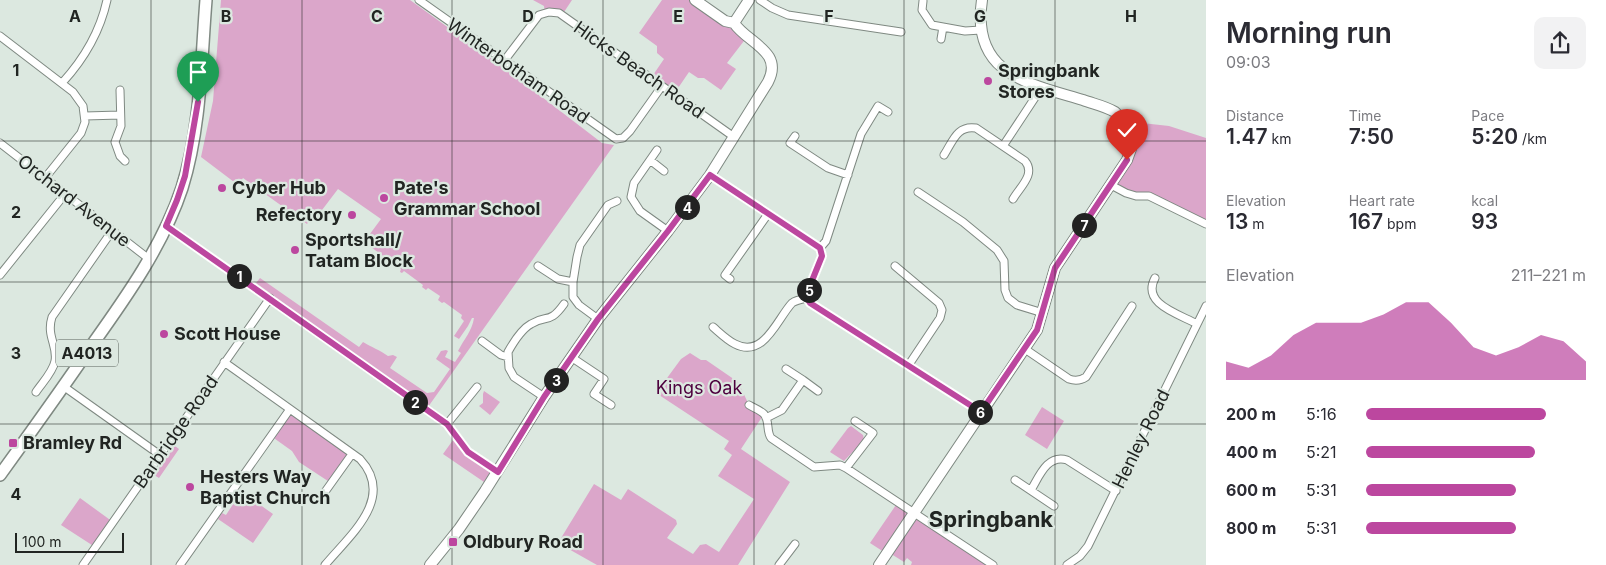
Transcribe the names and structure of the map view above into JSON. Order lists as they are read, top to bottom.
{
  "streets": {
    "main road": ["A4013"],
    "street": [
      "Hicks Beach Road",
      "Winterbotham Road",
      "Orchard Avenue",
      "Barbridge Road",
      "Henley Road"
    ]
  },
  "crossings": [
    ["Hicks Beach Road", "Winterbotham Road"],
    ["Orchard Avenue", "A4013"]
  ],
  "districts": ["Springbank"],
  "parks": ["Kings Oak"],
  "places": {
    "other": [
      "Springbank Stores",
      "Cyber Hub",
      "Pate's Grammar School",
      "Refectory",
      "Sportshall/ Tatam Block",
      "Scott House",
      "Hesters Way Baptist Church"
    ],
    "transit": ["Bramley Rd", "Oldbury Road"]
  },
  "scale_bar": "100 m",
  "page": {
    "heading": ["Morning run", "09:03"],
    "stats": [
      ["Distance", "1.47 km"],
      ["Time", "7:50"],
      ["Pace", "5:20 /km"],
      ["Elevation", "13 m"],
      ["Heart rate", "167 bpm"],
      ["kcal", "93"]
    ],
    "pins": [
      "4",
      "7",
      "1",
      "5",
      "3",
      "2",
      "6"
    ],
    "chart": ["Elevation", "211–221 m"],
    "list": [
      {
        "name": "200 m",
        "note": "5:16"
      },
      {
        "name": "400 m",
        "note": "5:21"
      },
      {
        "name": "600 m",
        "note": "5:31"
      },
      {
        "name": "800 m",
        "note": "5:31"
      }
    ],
    "scale": "100 m"
  },
  "grid": {
    "columns": [
      "A",
      "B",
      "C",
      "D",
      "E",
      "F",
      "G",
      "H"
    ],
    "rows": [
      "1",
      "2",
      "3",
      "4"
    ]
  }
}
